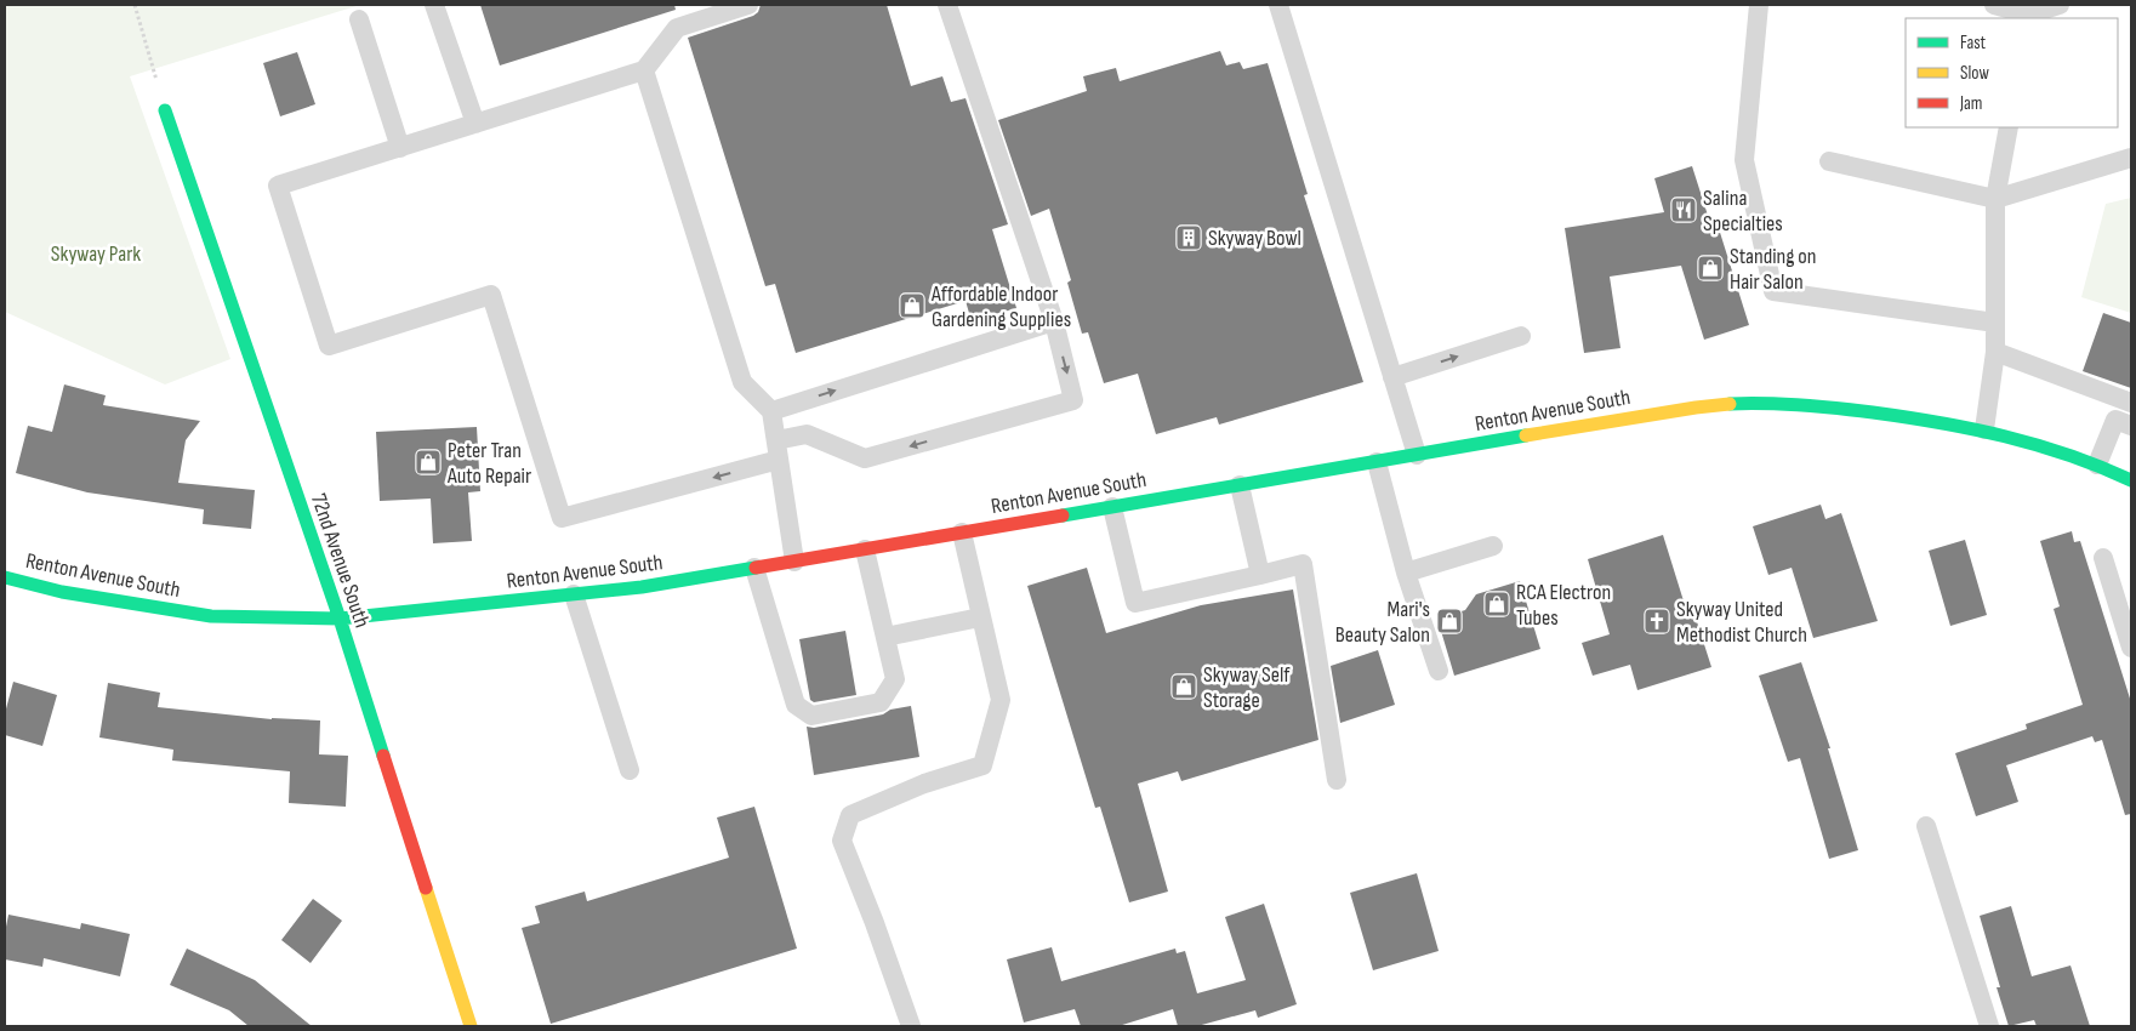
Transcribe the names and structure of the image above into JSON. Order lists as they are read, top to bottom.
{
  "streets": {
    "main road": ["Renton Avenue South", "72nd Avenue South"]
  },
  "crossings": [
    ["Renton Avenue South", "72nd Avenue South"]
  ],
  "parks": ["Skyway Park"],
  "places": {
    "restaurant": ["Salina Specialties"],
    "building": ["Skyway Bowl"],
    "shop": [
      "Standing on Hair Salon",
      "Affordable Indoor Gardening Supplies",
      "Peter Tran Auto Repair",
      "RCA Electron Tubes",
      "Mari's Beauty Salon",
      "Skyway Self Storage"
    ],
    "church": ["Skyway United Methodist Church"]
  },
  "legend": ["Fast", "Slow", "Jam"]
}
